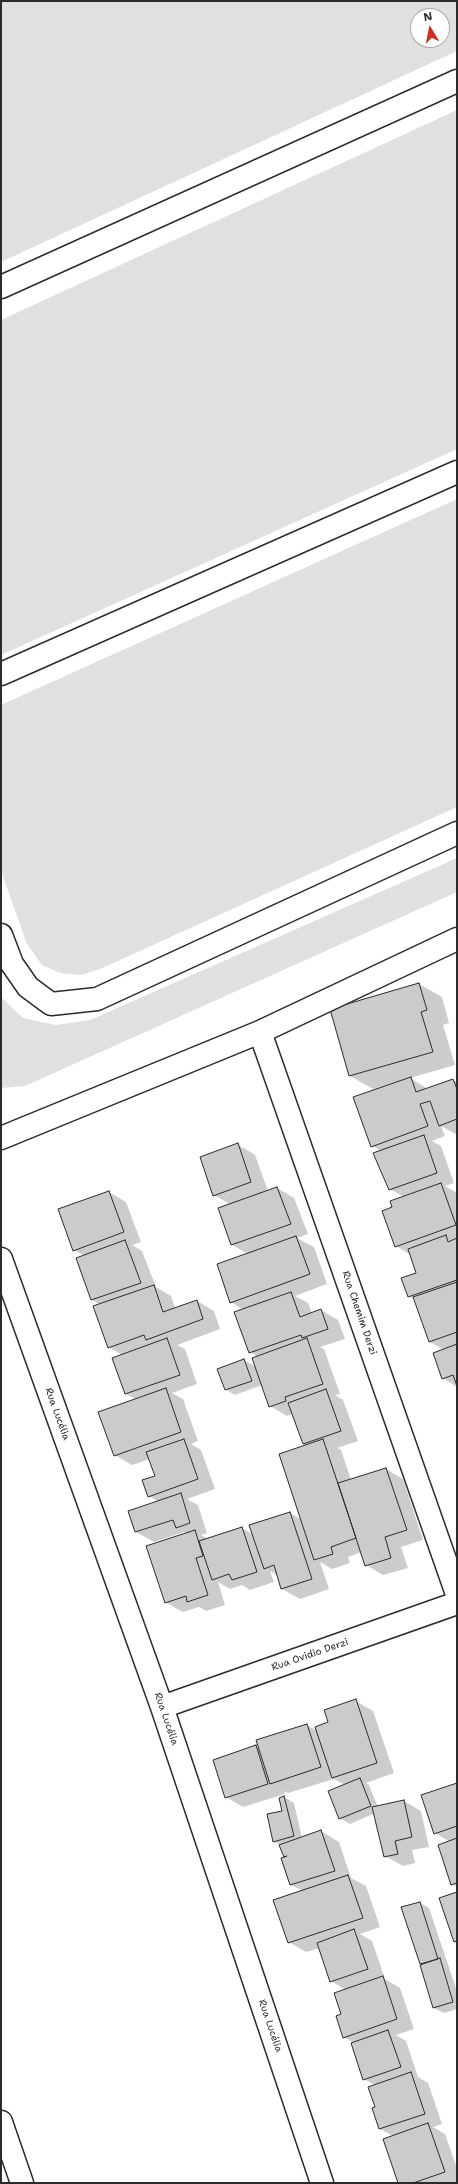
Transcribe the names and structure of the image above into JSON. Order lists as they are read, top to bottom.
{
  "streets": {
    "street": ["Rua Chemim Derzi", "Rua Lucélia", "Rua Ovidio Derzi"]
  },
  "crossings": [
    ["Rua Lucélia", "Rua Ovidio Derzi"]
  ],
  "north": "top"
}
